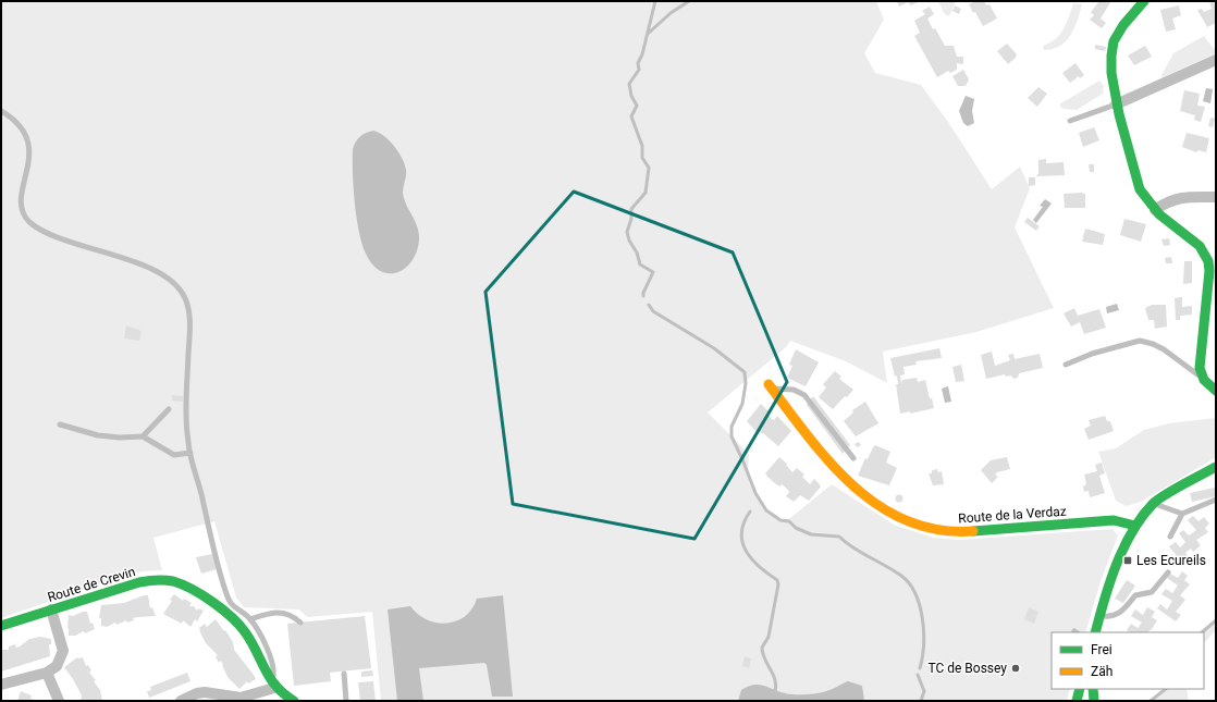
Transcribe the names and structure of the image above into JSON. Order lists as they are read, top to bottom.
{
  "streets": {
    "street": ["Route de la Verdaz", "Route de Crevin"]
  },
  "places": {
    "transit": ["Les Ecureils"],
    "other": ["TC de Bossey"]
  },
  "legend": ["Frei", "Zäh"]
}
